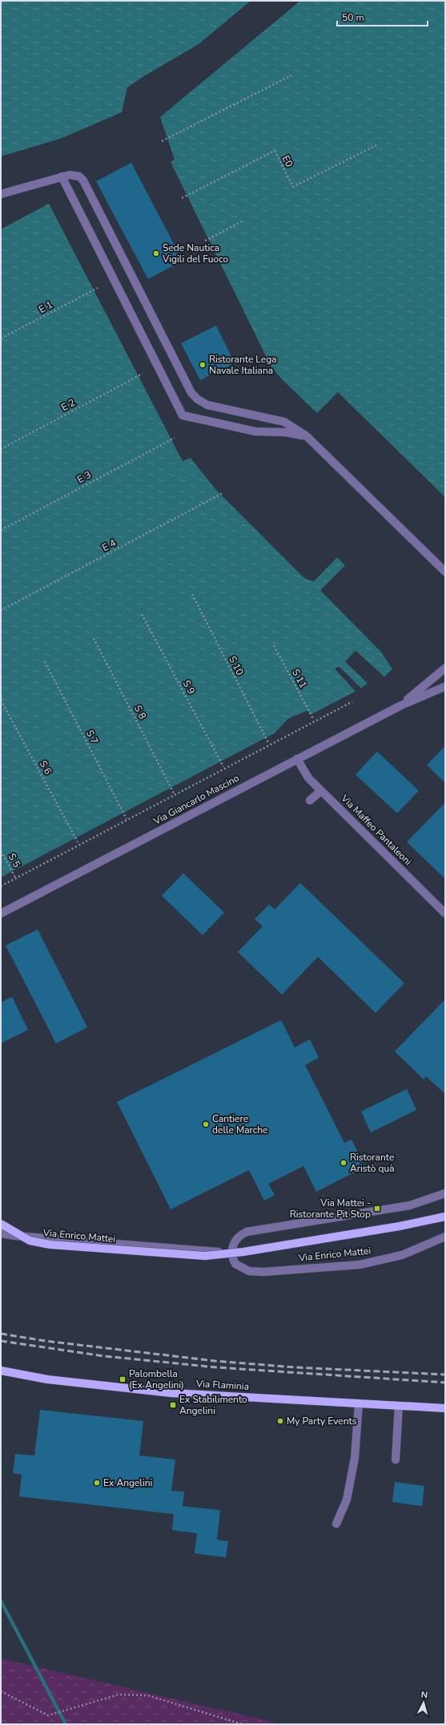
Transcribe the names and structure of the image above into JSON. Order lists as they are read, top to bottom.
{
  "streets": {
    "main road": ["Via Enrico Mattei", "Via Flaminia"],
    "street": ["Via Giancarlo Mascino", "Via Maffeo Pantaleoni"],
    "path": [
      "E0",
      "E 1",
      "E 2",
      "E 3",
      "E 4",
      "S 10",
      "S 11",
      "S 9",
      "S 8",
      "S 7",
      "S 6",
      "S 5"
    ]
  },
  "crossings": [
    ["Via Giancarlo Mascino", "Via Maffeo Pantaleoni"]
  ],
  "places": {
    "other": [
      "Sede Nautica Vigili del Fuoco",
      "Ristorante Lega Navale Italiana",
      "Cantiere delle Marche",
      "Ristorante Aristò quà",
      "My Party Events",
      "Ex Angelini"
    ],
    "transit": ["Via Mattei - Ristorante Pit Stop", "Palombella (Ex Angelini)", "Ex Stabilimento Angelini"]
  },
  "scale_bar": "50 m",
  "north": "top"
}
